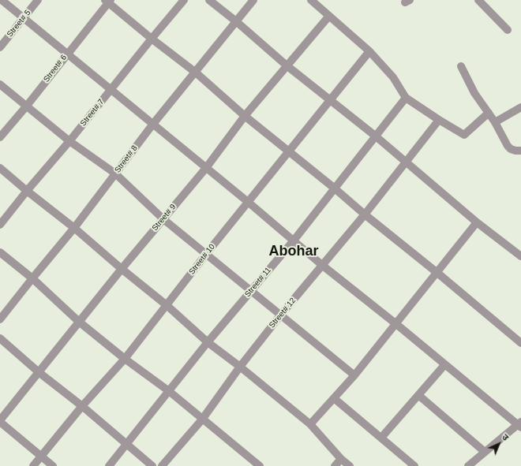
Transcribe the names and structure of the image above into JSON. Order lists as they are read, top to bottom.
{
  "streets": {
    "street": [
      "Street# 5",
      "Street# 6",
      "Street# 7",
      "Street# 8",
      "Street# 9",
      "Street# 10",
      "Street# 11",
      "Street# 12"
    ]
  },
  "districts": ["Abohar"],
  "north": "top right"
}
